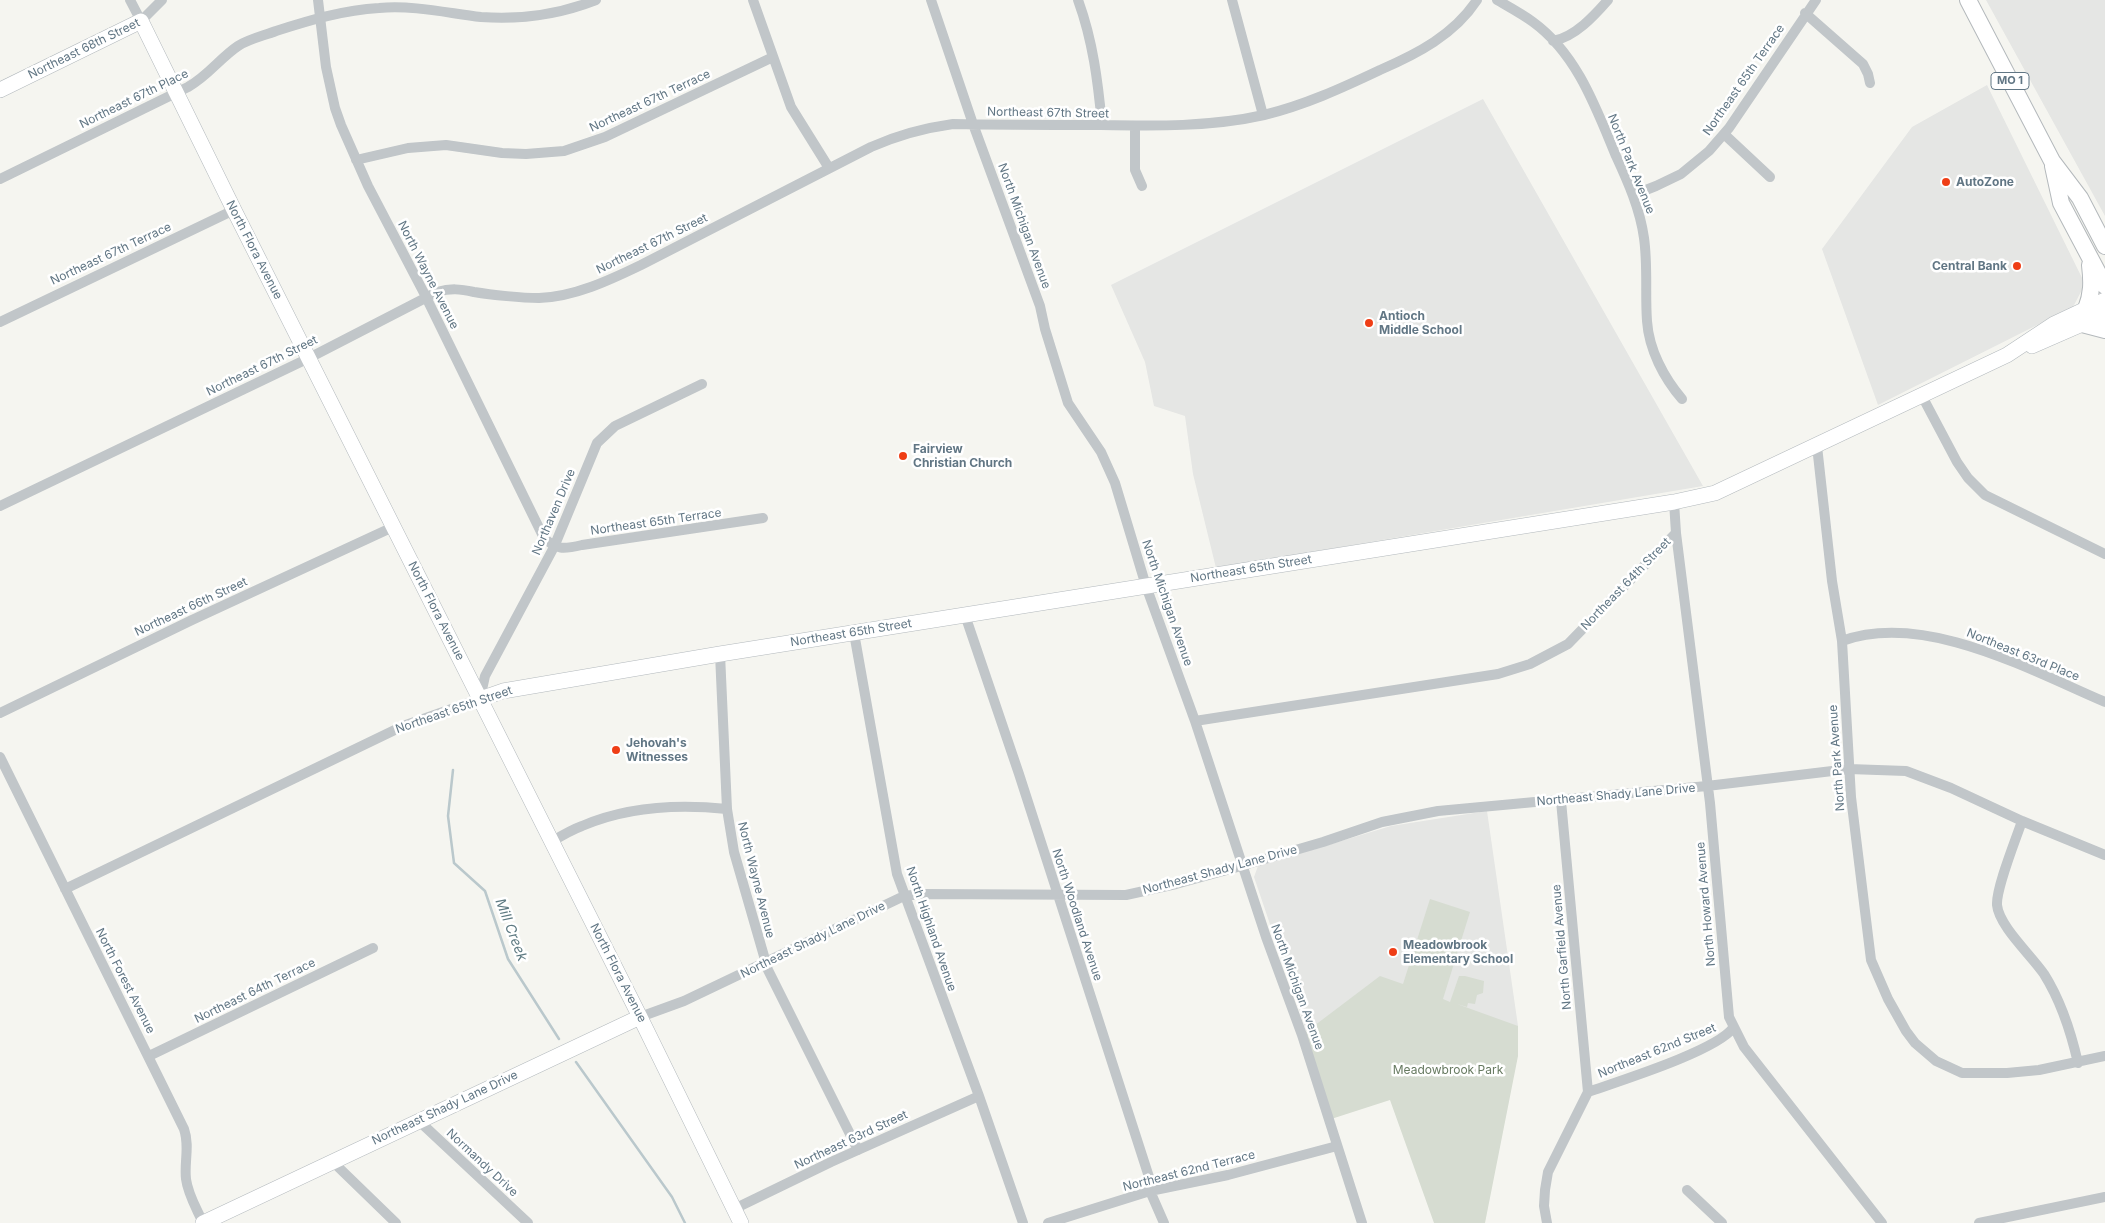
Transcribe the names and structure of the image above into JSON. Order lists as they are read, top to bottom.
{
  "streets": {
    "main road": ["MO 1"],
    "street": [
      "Northeast 68th Street",
      "Northeast 65th Terrace",
      "Northeast 67th Place",
      "Northeast 67th Terrace",
      "Northeast 67th Street",
      "North Park Avenue",
      "North Michigan Avenue",
      "North Flora Avenue",
      "North Wayne Avenue",
      "Northaven Drive",
      "Northeast 65th Street",
      "Northeast 64th Street",
      "Northeast 66th Street",
      "Northeast 63rd Place",
      "Northeast Shady Lane Drive",
      "North Howard Avenue",
      "North Woodland Avenue",
      "North Highland Avenue",
      "North Garfield Avenue",
      "North Forest Avenue",
      "Northeast 64th Terrace",
      "Northeast 62nd Street",
      "Northeast 63rd Street",
      "Normandy Drive",
      "Northeast 62nd Terrace"
    ]
  },
  "crossings": [
    ["Northeast 68th Street", "North Flora Avenue"],
    ["Northeast 65th Terrace", "North Park Avenue"],
    ["Northeast 65th Terrace", "North Wayne Avenue"],
    ["Northeast 65th Terrace", "Northaven Drive"],
    ["Northeast 67th Place", "North Flora Avenue"],
    ["Northeast 67th Place", "North Wayne Avenue"],
    ["Northeast 67th Terrace", "North Flora Avenue"],
    ["Northeast 67th Terrace", "North Wayne Avenue"],
    ["Northeast 67th Street", "North Michigan Avenue"],
    ["Northeast 67th Street", "North Flora Avenue"],
    ["Northeast 67th Street", "North Wayne Avenue"],
    ["North Park Avenue", "Northeast 63rd Place"],
    ["North Park Avenue", "Northeast Shady Lane Drive"],
    ["North Michigan Avenue", "Northeast 65th Street"],
    ["North Michigan Avenue", "Northeast 64th Street"],
    ["North Michigan Avenue", "Northeast Shady Lane Drive"],
    ["North Michigan Avenue", "Northeast 62nd Terrace"],
    ["North Flora Avenue", "Northaven Drive"],
    ["North Flora Avenue", "Northeast 65th Street"],
    ["North Flora Avenue", "Northeast 66th Street"],
    ["North Flora Avenue", "Northeast Shady Lane Drive"],
    ["North Flora Avenue", "Northeast 63rd Street"],
    ["North Wayne Avenue", "Northaven Drive"],
    ["North Wayne Avenue", "Northeast 65th Street"],
    ["North Wayne Avenue", "Northeast Shady Lane Drive"],
    ["North Wayne Avenue", "Northeast 63rd Street"],
    ["Northaven Drive", "Northeast 65th Street"],
    ["Northeast 65th Street", "Northeast 64th Street"],
    ["Northeast 65th Street", "North Woodland Avenue"],
    ["Northeast 65th Street", "North Highland Avenue"],
    ["Northeast 65th Street", "North Forest Avenue"],
    ["Northeast 64th Street", "North Howard Avenue"],
    ["Northeast Shady Lane Drive", "North Howard Avenue"],
    ["Northeast Shady Lane Drive", "North Woodland Avenue"],
    ["Northeast Shady Lane Drive", "North Highland Avenue"],
    ["Northeast Shady Lane Drive", "North Garfield Avenue"],
    ["Northeast Shady Lane Drive", "North Forest Avenue"],
    ["Northeast Shady Lane Drive", "Normandy Drive"],
    ["North Howard Avenue", "Northeast 62nd Street"],
    ["North Woodland Avenue", "Northeast 62nd Terrace"],
    ["North Highland Avenue", "Northeast 63rd Street"],
    ["North Garfield Avenue", "Northeast 62nd Street"],
    ["North Forest Avenue", "Northeast 64th Terrace"]
  ],
  "water": ["Mill Creek"],
  "parks": ["Meadowbrook Park"],
  "places": [
    "AutoZone",
    "Central Bank",
    "Antioch Middle School",
    "Fairview Christian Church",
    "Jehovah's Witnesses",
    "Meadowbrook Elementary School"
  ]
}
